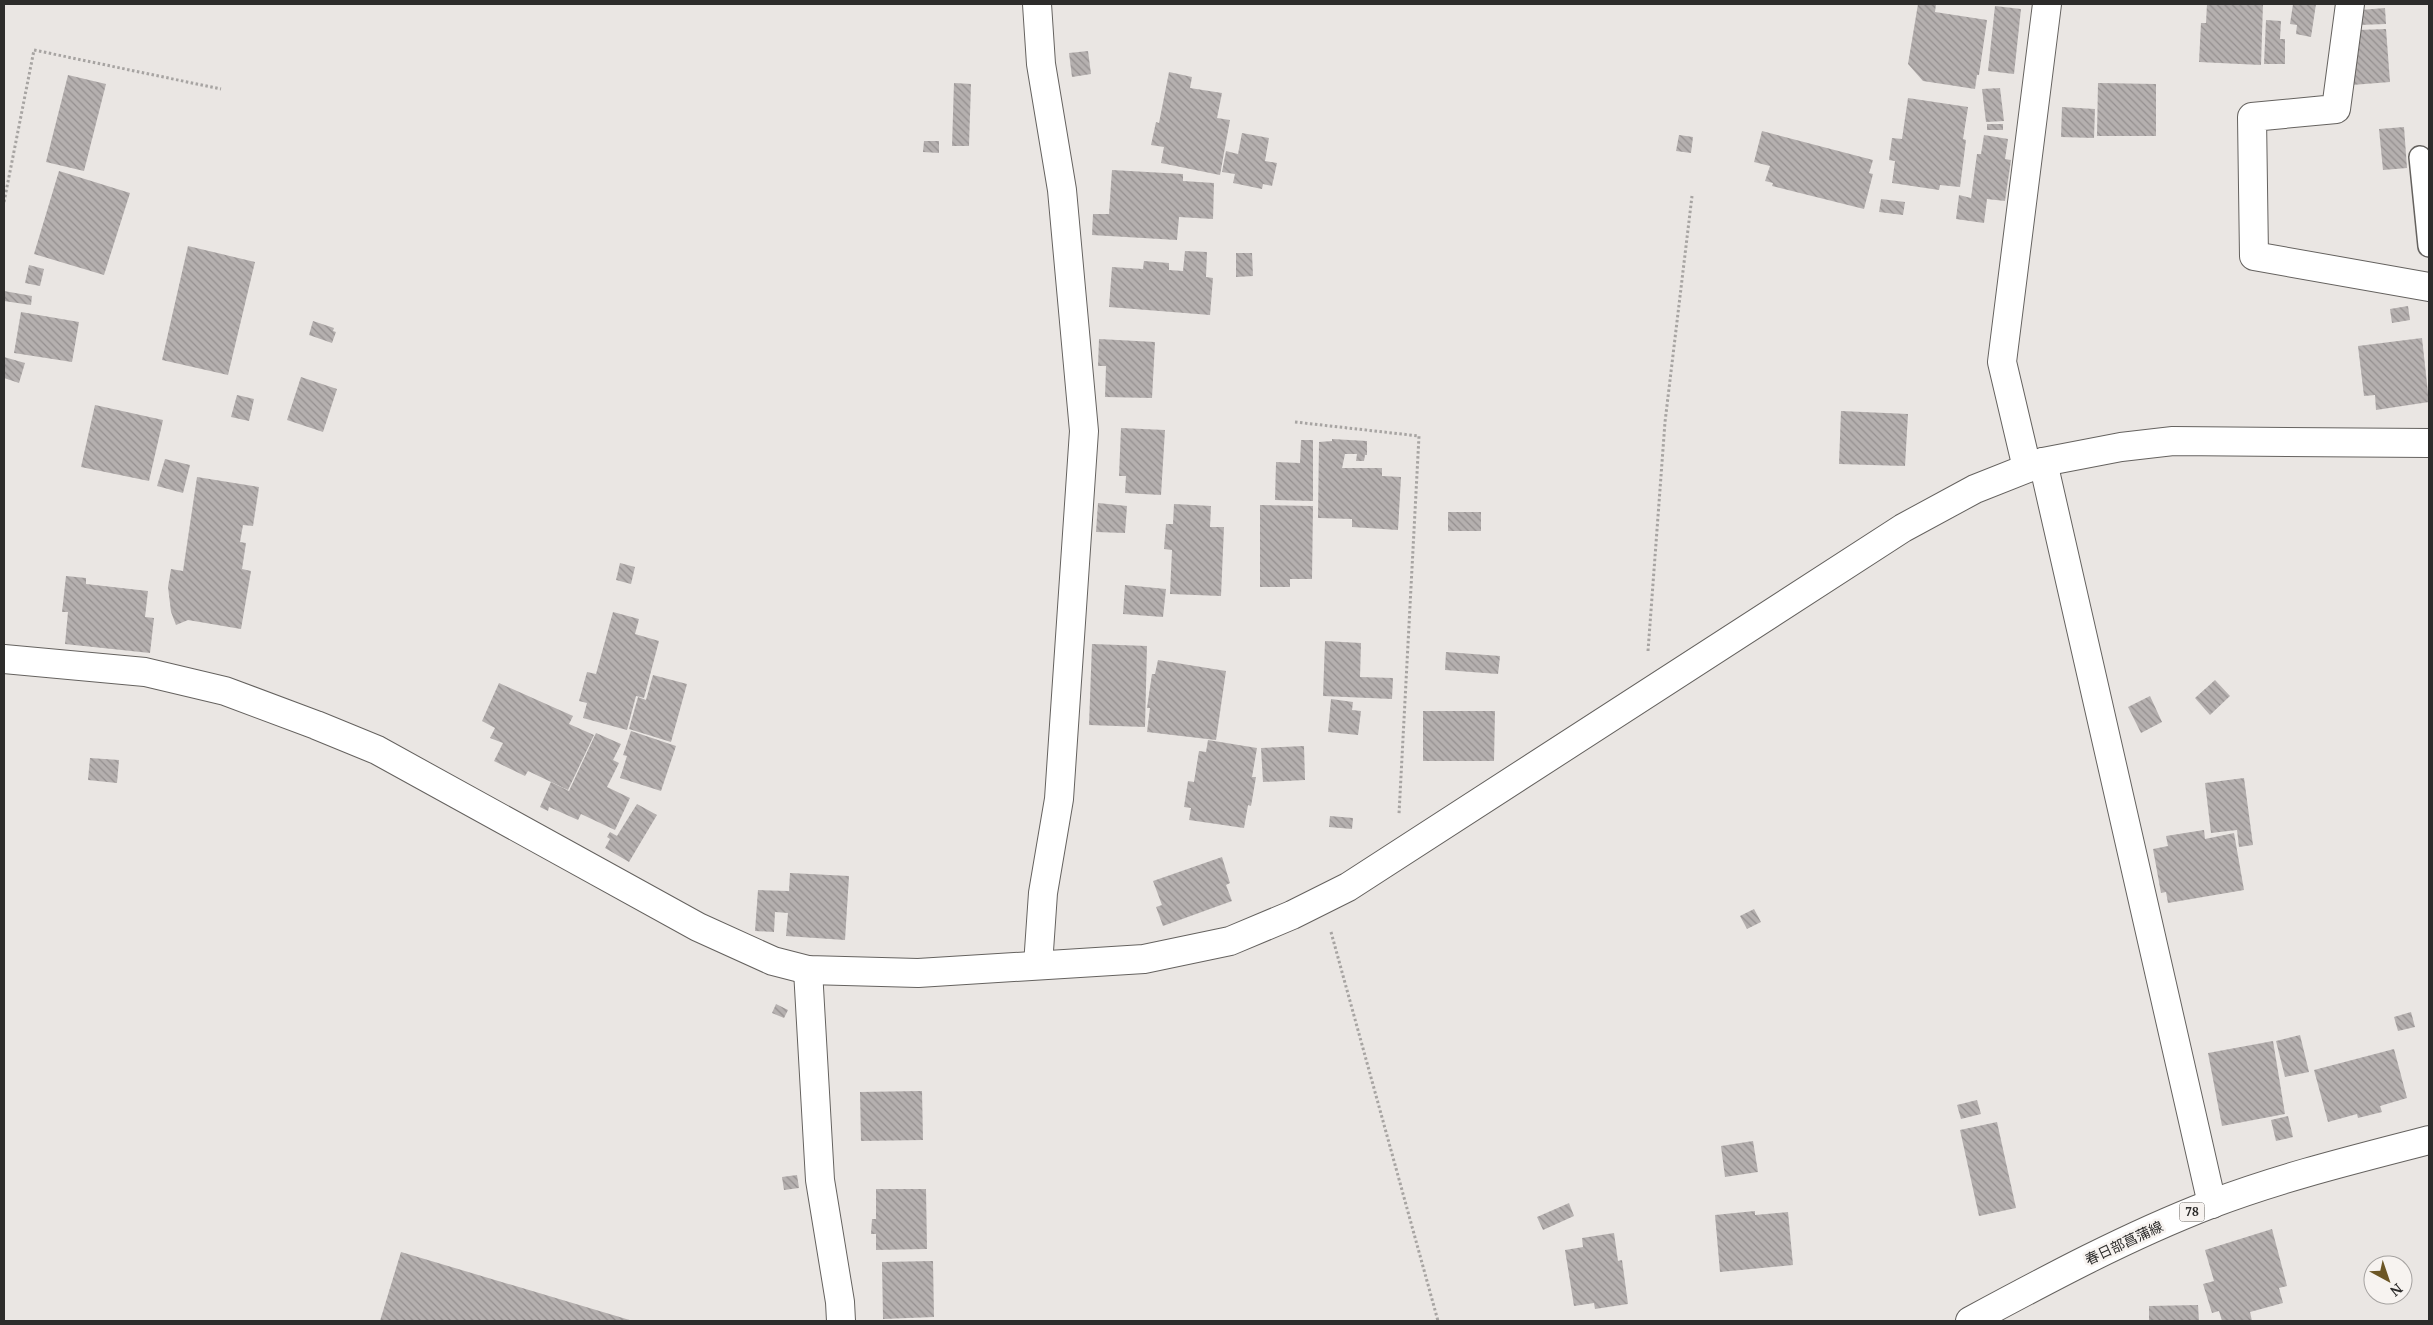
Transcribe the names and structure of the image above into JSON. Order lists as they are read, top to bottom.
{
  "streets": {
    "street": ["78", "春日部菖蒲線"]
  },
  "north": "bottom right"
}
